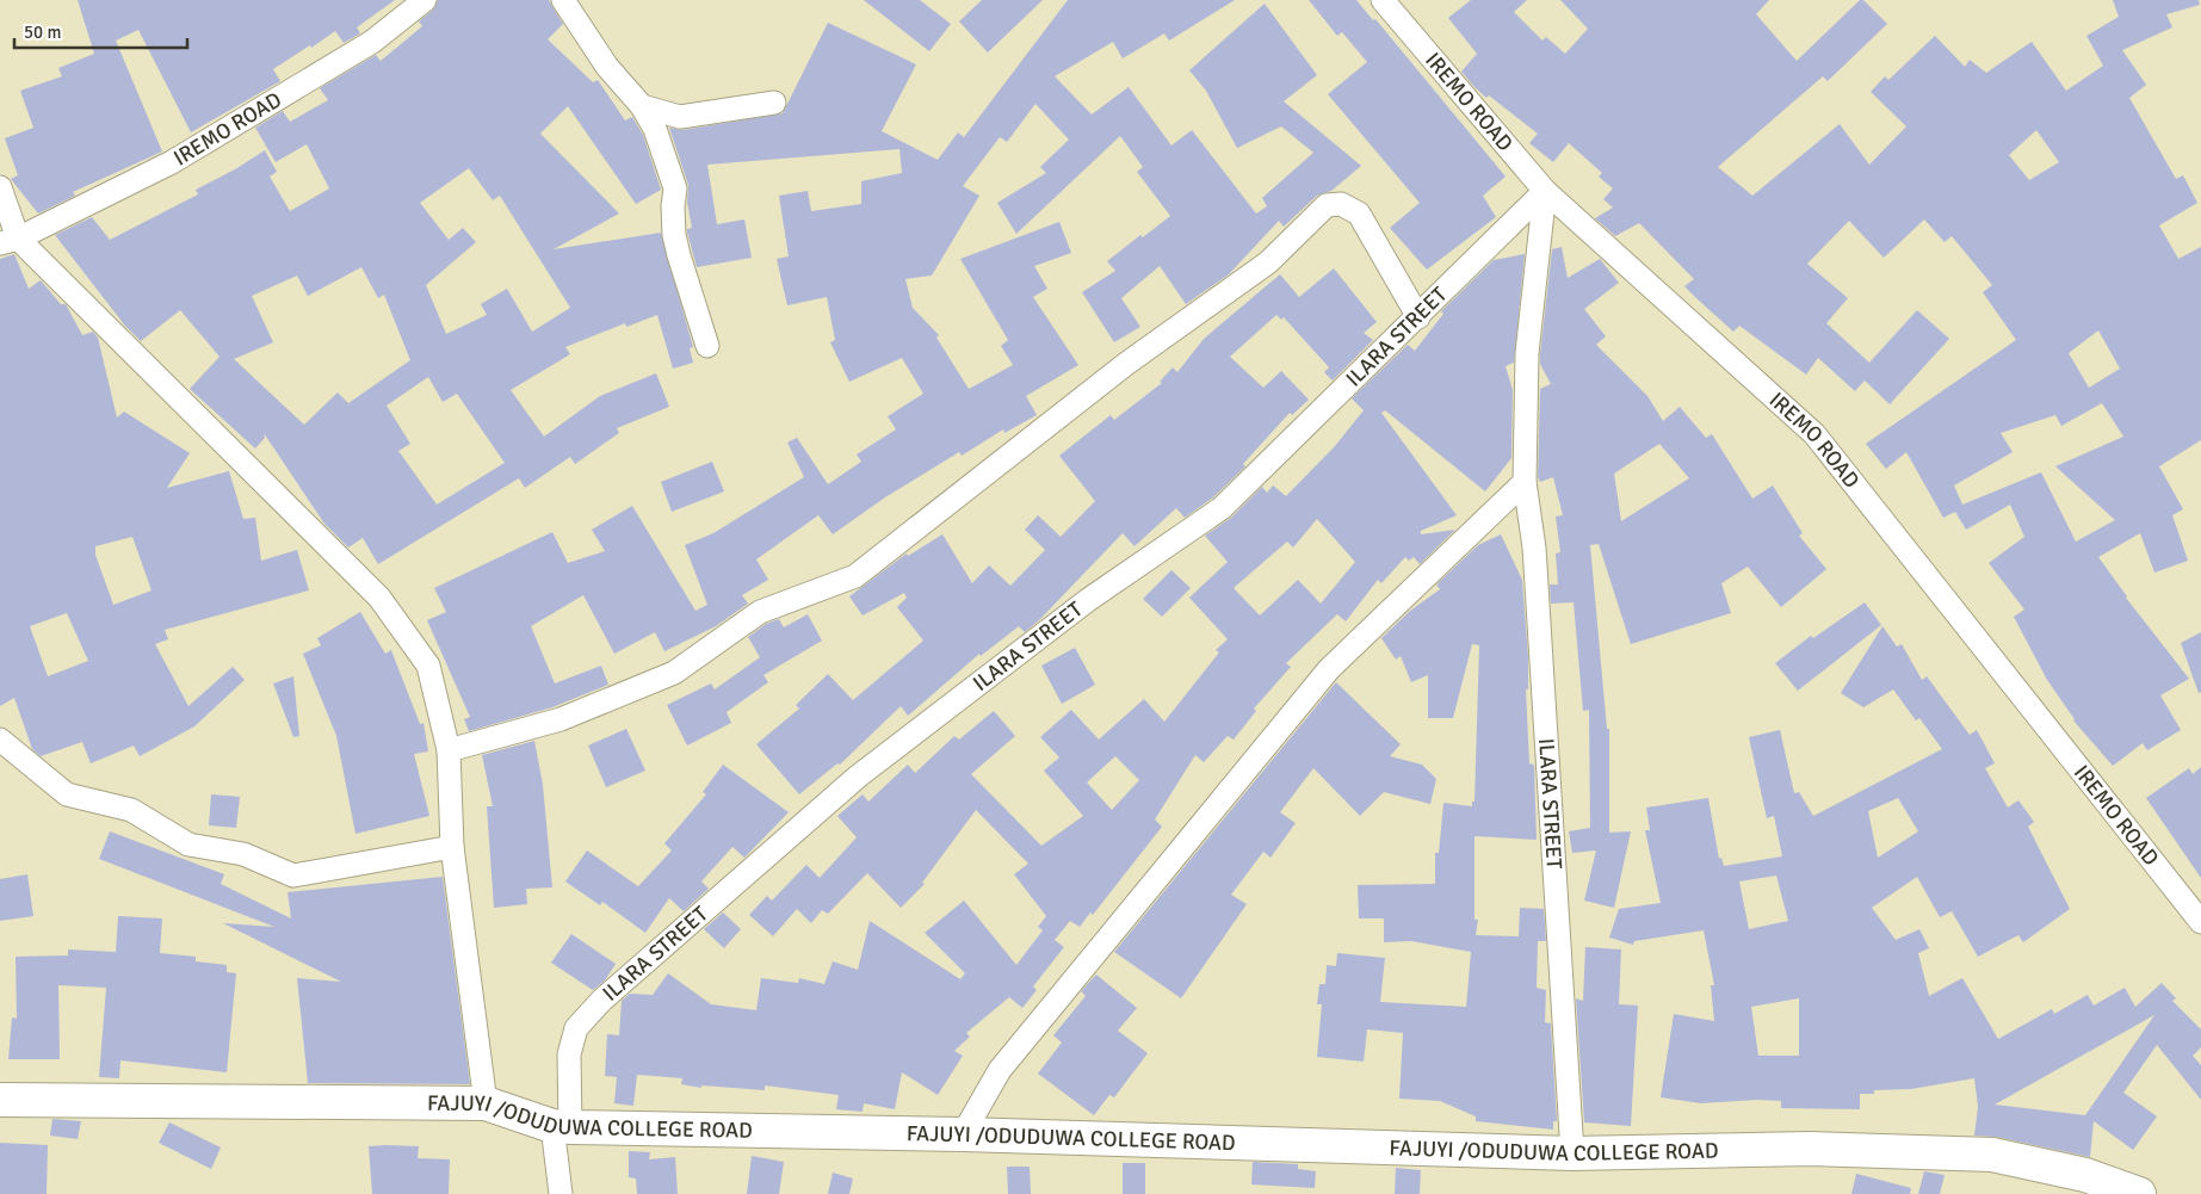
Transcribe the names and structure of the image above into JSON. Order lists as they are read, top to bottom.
{
  "streets": {
    "main road": ["FAJUYI /ODUDUWA COLLEGE ROAD"],
    "street": ["IREMO ROAD", "ILARA STREET"]
  },
  "crossings": [
    ["IREMO ROAD", "ILARA STREET"],
    ["ILARA STREET", "FAJUYI /ODUDUWA COLLEGE ROAD"]
  ],
  "scale_bar": "50 m"
}
